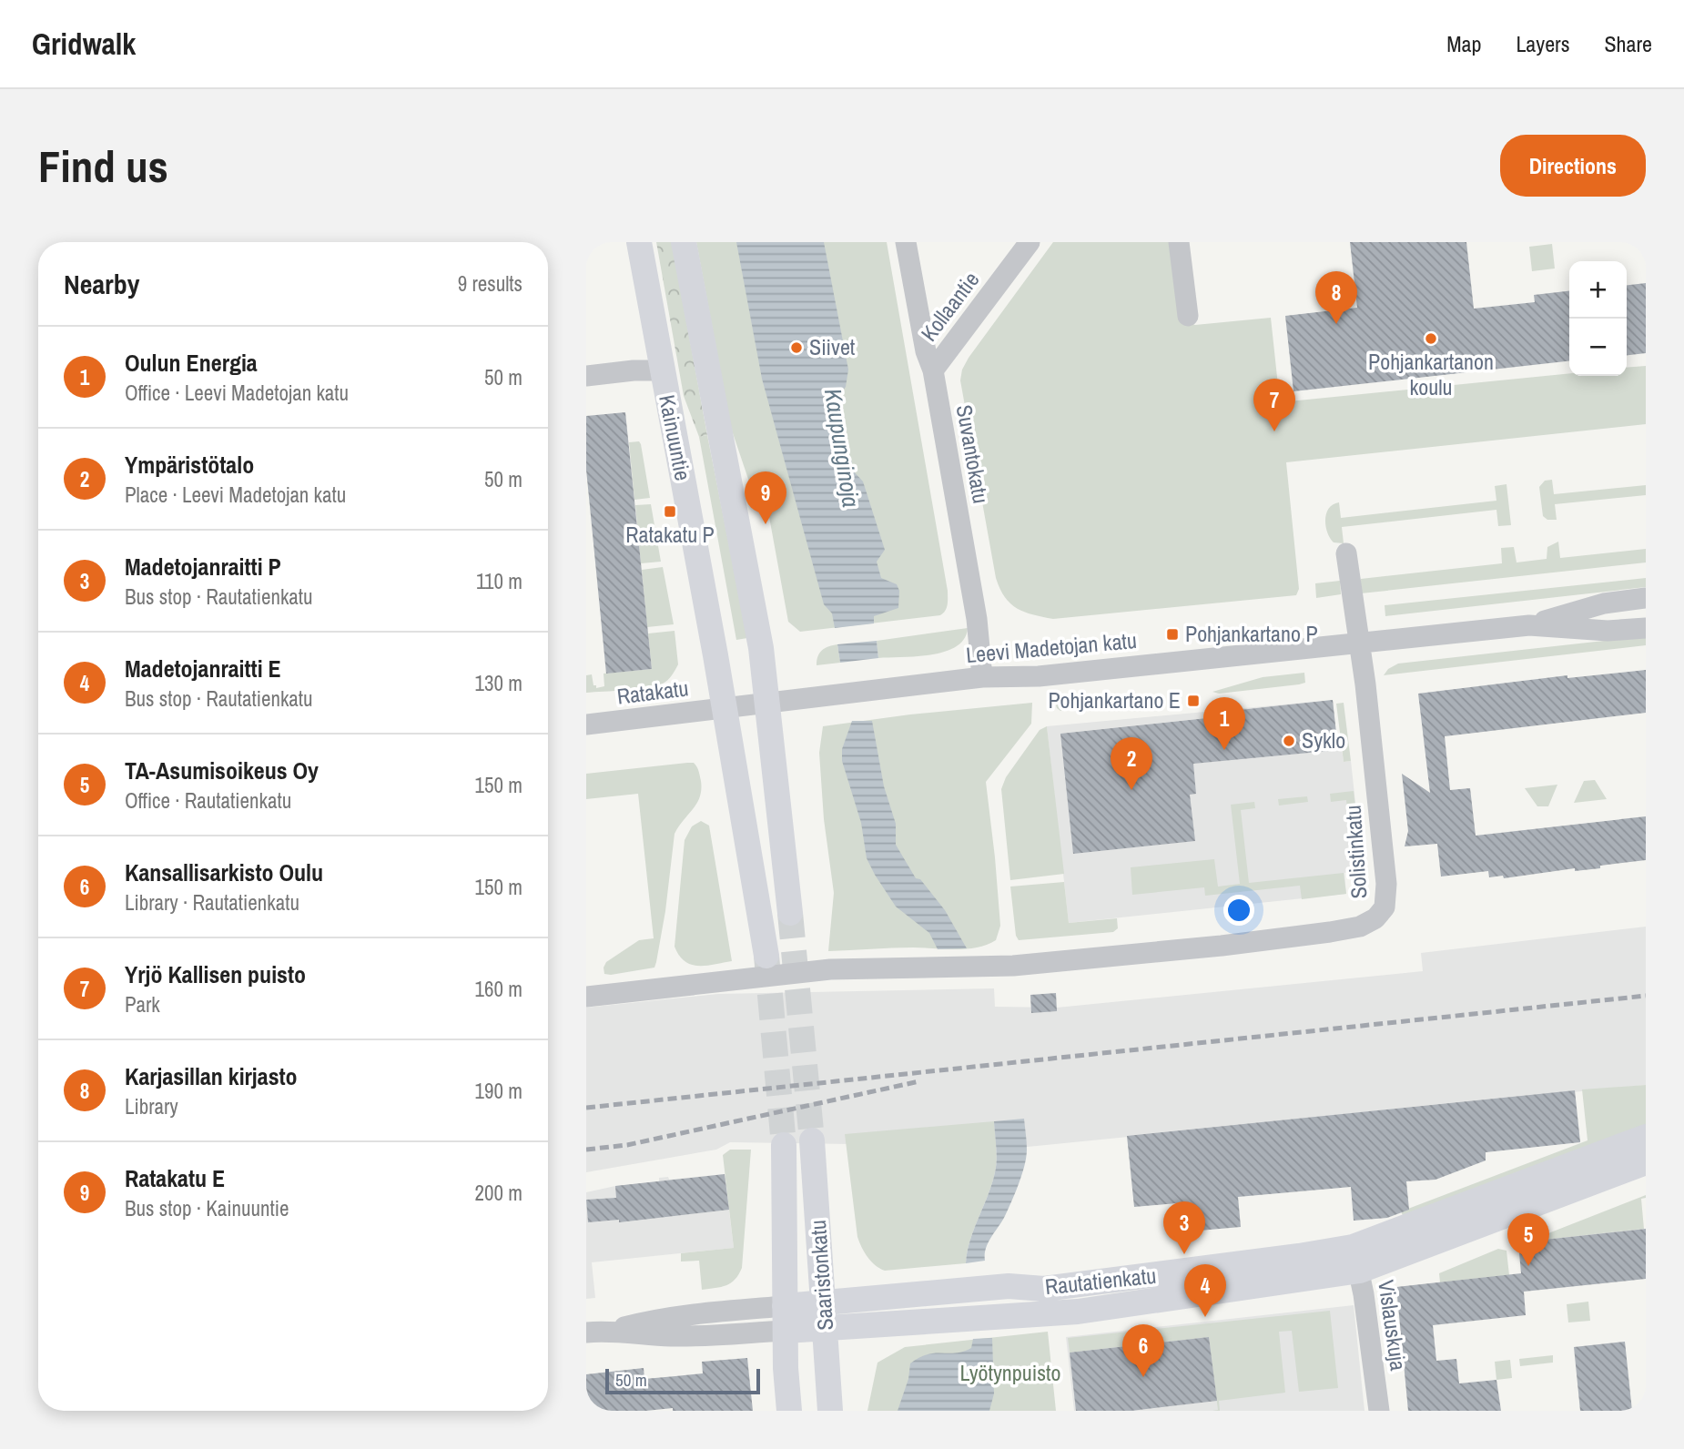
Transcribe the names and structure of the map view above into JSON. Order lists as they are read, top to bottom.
{
  "streets": {
    "main road": ["Kainuuntie", "Saaristonkatu", "Rautatienkatu"],
    "street": [
      "Kollaantie",
      "Suvantokatu",
      "Leevi Madetojan katu",
      "Ratakatu",
      "Solistinkatu",
      "Vislauskuja"
    ]
  },
  "crossings": [
    ["Kollaantie", "Suvantokatu"],
    ["Kainuuntie", "Leevi Madetojan katu"],
    ["Kainuuntie", "Ratakatu"],
    ["Suvantokatu", "Leevi Madetojan katu"],
    ["Leevi Madetojan katu", "Ratakatu"],
    ["Leevi Madetojan katu", "Solistinkatu"],
    ["Saaristonkatu", "Rautatienkatu"],
    ["Rautatienkatu", "Vislauskuja"]
  ],
  "water": ["Kaupunginoja"],
  "parks": ["Lyötynpuisto"],
  "places": {
    "other": ["Pohjankartanon koulu", "Siivet", "Syklo"],
    "transit": ["Ratakatu P", "Pohjankartano P", "Pohjankartano E"]
  },
  "scale_bar": "50 m",
  "page": {
    "header": "Gridwalk",
    "nav": ["Map", "Layers", "Share"],
    "buttons": "Directions",
    "title": "Find us",
    "heading": ["Nearby", "9 results"],
    "map_buttons": ["+", "−"],
    "pins": [
      "8",
      "7",
      "9",
      "1",
      "2",
      "3",
      "5",
      "4",
      "6"
    ],
    "list": [
      {
        "mark": "1",
        "name": "Oulun Energia",
        "note": "Office · Leevi Madetojan katu",
        "value": "50 m"
      },
      {
        "mark": "2",
        "name": "Ympäristötalo",
        "note": "Place · Leevi Madetojan katu",
        "value": "50 m"
      },
      {
        "mark": "3",
        "name": "Madetojanraitti P",
        "note": "Bus stop · Rautatienkatu",
        "value": "110 m"
      },
      {
        "mark": "4",
        "name": "Madetojanraitti E",
        "note": "Bus stop · Rautatienkatu",
        "value": "130 m"
      },
      {
        "mark": "5",
        "name": "TA-Asumisoikeus Oy",
        "note": "Office · Rautatienkatu",
        "value": "150 m"
      },
      {
        "mark": "6",
        "name": "Kansallisarkisto Oulu",
        "note": "Library · Rautatienkatu",
        "value": "150 m"
      },
      {
        "mark": "7",
        "name": "Yrjö Kallisen puisto",
        "note": "Park",
        "value": "160 m"
      },
      {
        "mark": "8",
        "name": "Karjasillan kirjasto",
        "note": "Library",
        "value": "190 m"
      },
      {
        "mark": "9",
        "name": "Ratakatu E",
        "note": "Bus stop · Kainuuntie",
        "value": "200 m"
      }
    ],
    "scale": "50 m"
  }
}
